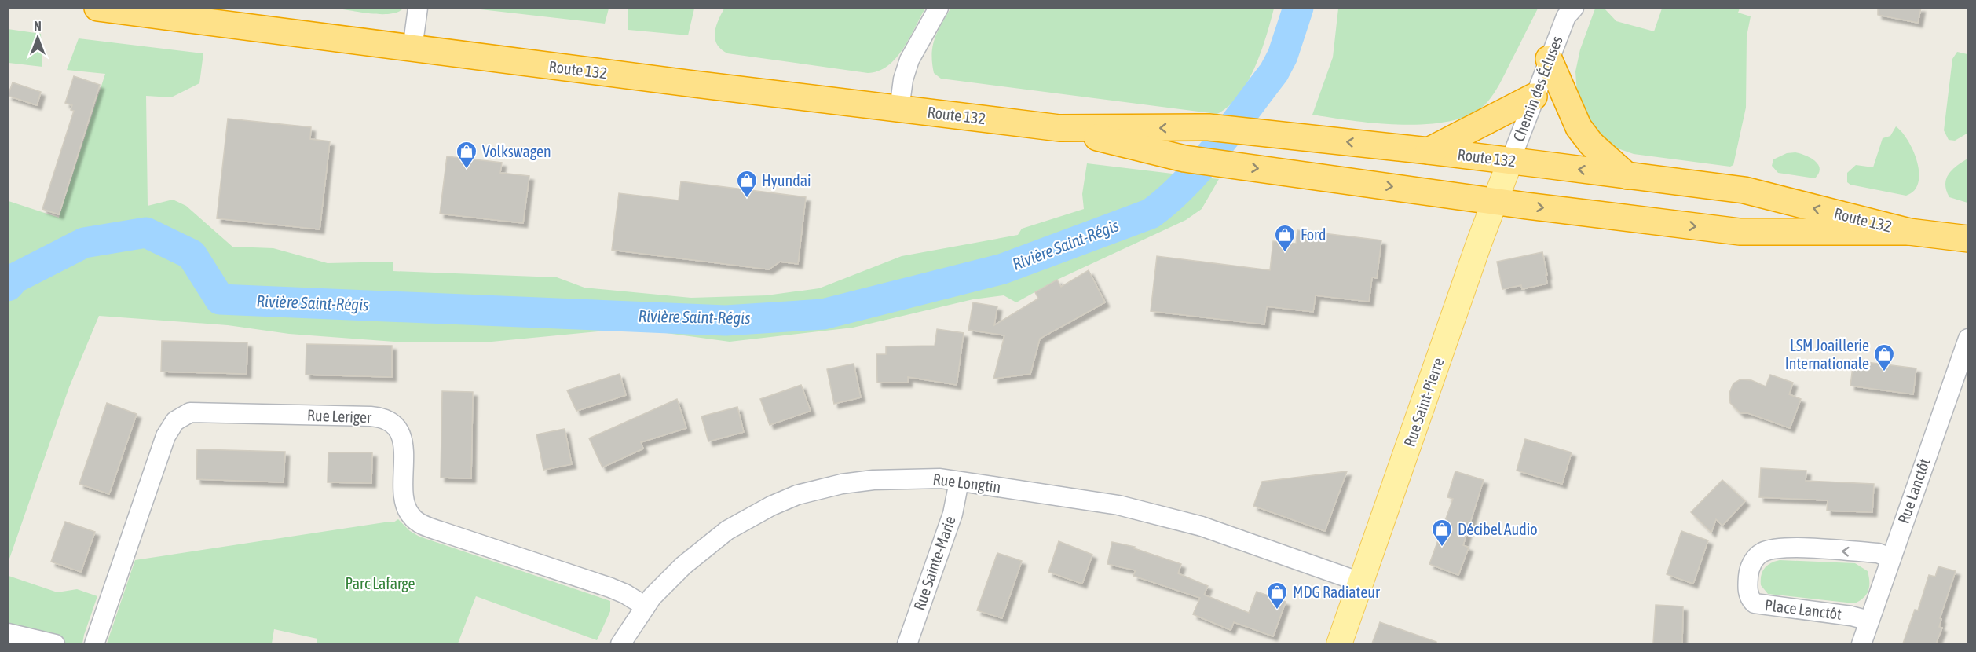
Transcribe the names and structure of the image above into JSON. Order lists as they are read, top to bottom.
{
  "streets": {
    "highway": ["Route 132"],
    "main road": ["Rue Saint-Pierre"],
    "street": [
      "Chemin des Écluses",
      "Rue Leriger",
      "Rue Longtin",
      "Rue Lanctôt",
      "Rue Sainte-Marie",
      "Place Lanctôt"
    ]
  },
  "crossings": [
    ["Route 132", "Chemin des Écluses"],
    ["Route 132", "Rue Saint-Pierre"],
    ["Chemin des Écluses", "Rue Saint-Pierre"],
    ["Rue Saint-Pierre", "Rue Longtin"],
    ["Rue Leriger", "Rue Longtin"],
    ["Rue Longtin", "Rue Sainte-Marie"],
    ["Rue Lanctôt", "Place Lanctôt"]
  ],
  "water": ["Rivière Saint-Régis"],
  "parks": ["Parc Lafarge"],
  "places": {
    "shop": [
      "Volkswagen",
      "Hyundai",
      "Ford",
      "LSM Joaillerie Internationale",
      "Décibel Audio",
      "MDG Radiateur"
    ]
  },
  "north": "top"
}
